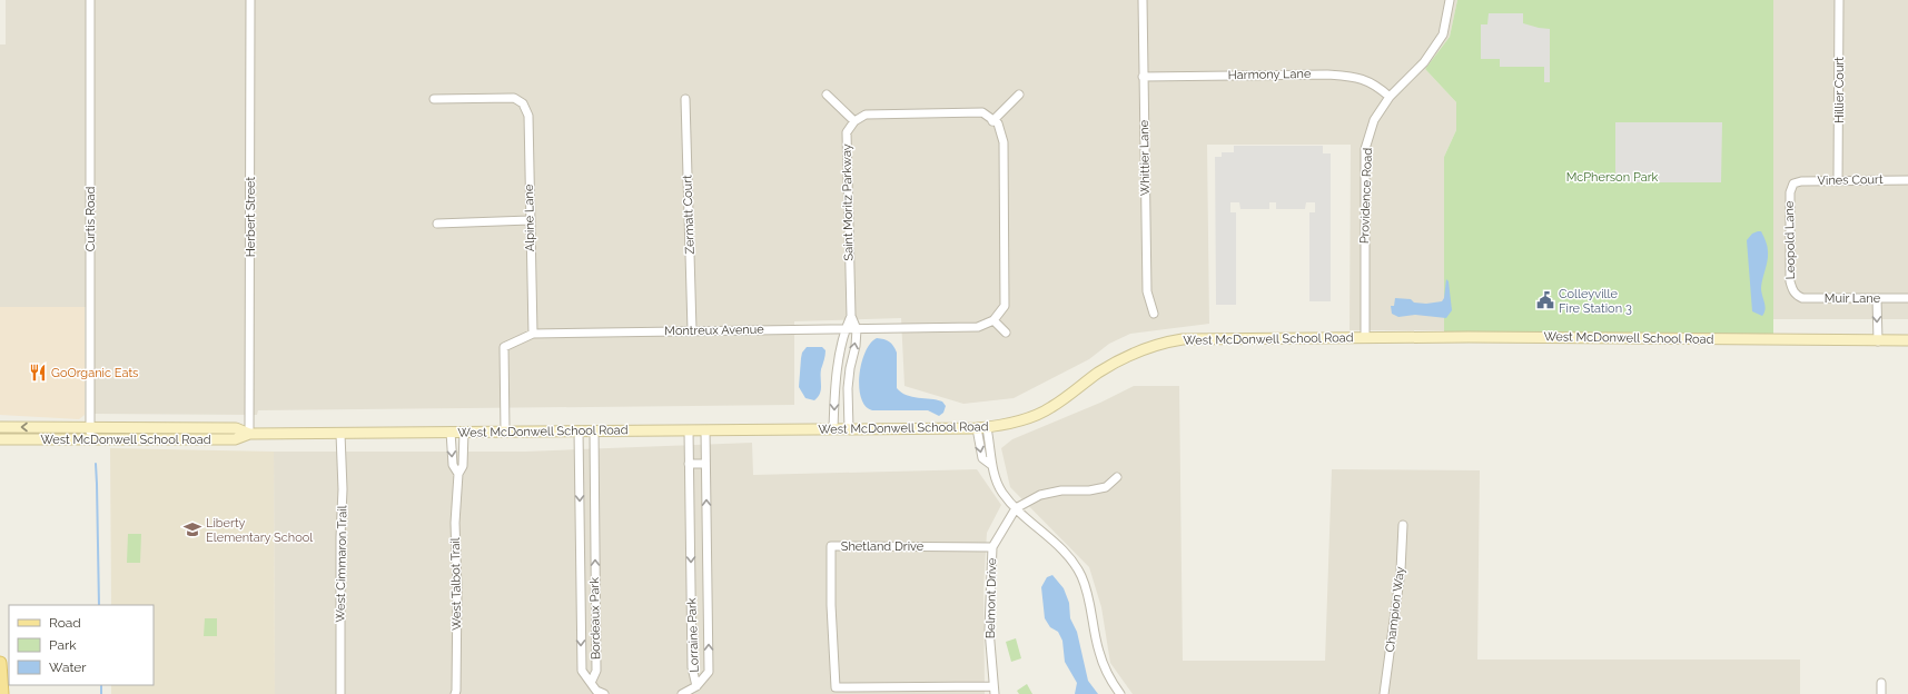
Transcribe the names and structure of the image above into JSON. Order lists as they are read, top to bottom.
{
  "streets": {
    "main road": ["West McDonwell School Road"],
    "street": [
      "Harmony Lane",
      "Hillier Court",
      "Whittier Lane",
      "Vines Court",
      "Providence Road",
      "Saint Moritz Parkway",
      "Zermatt Court",
      "Herbert Street",
      "Alpine Lane",
      "Curtis Road",
      "Leopold Lane",
      "Muir Lane",
      "Montreux Avenue",
      "Shetland Drive",
      "West Cimmaron Trail",
      "West Talbot Trail",
      "Belmont Drive",
      "Champion Way",
      "Bordeaux Park",
      "Lorraine Park"
    ]
  },
  "crossings": [
    ["Harmony Lane", "Whittier Lane"],
    ["Harmony Lane", "Providence Road"],
    ["Hillier Court", "Vines Court"],
    ["Vines Court", "Leopold Lane"],
    ["Providence Road", "West McDonwell School Road"],
    ["Saint Moritz Parkway", "Montreux Avenue"],
    ["Saint Moritz Parkway", "West McDonwell School Road"],
    ["Zermatt Court", "Montreux Avenue"],
    ["Herbert Street", "West McDonwell School Road"],
    ["Alpine Lane", "Montreux Avenue"],
    ["Curtis Road", "West McDonwell School Road"],
    ["Leopold Lane", "Muir Lane"],
    ["Montreux Avenue", "West McDonwell School Road"],
    ["West McDonwell School Road", "West Cimmaron Trail"],
    ["West McDonwell School Road", "West Talbot Trail"],
    ["West McDonwell School Road", "Bordeaux Park"],
    ["West McDonwell School Road", "Lorraine Park"],
    ["Shetland Drive", "Belmont Drive"]
  ],
  "parks": ["McPherson Park"],
  "places": {
    "public building": ["Colleyville Fire Station 3"],
    "restaurant": ["GoOrganic Eats"],
    "school or university": ["Liberty Elementary School"]
  },
  "legend": ["Road", "Park", "Water"]
}
